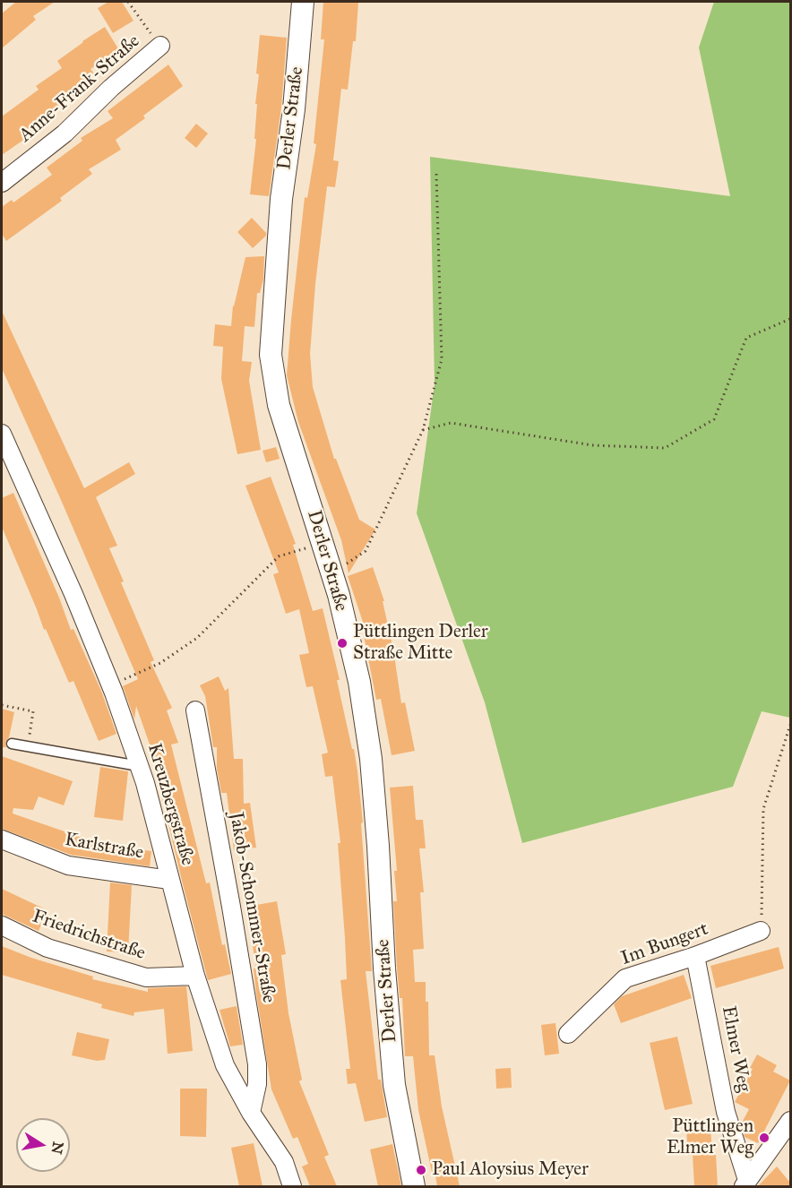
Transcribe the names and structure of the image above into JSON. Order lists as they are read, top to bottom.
{
  "streets": {
    "street": [
      "Anne-Frank-Straße",
      "Derler Straße",
      "Kreuzbergstraße",
      "Karlstraße",
      "Jakob-Schommer-Straße",
      "Friedrichstraße",
      "Im Bungert",
      "Elmer Weg"
    ]
  },
  "crossings": [
    ["Kreuzbergstraße", "Karlstraße"],
    ["Kreuzbergstraße", "Jakob-Schommer-Straße"],
    ["Kreuzbergstraße", "Friedrichstraße"],
    ["Im Bungert", "Elmer Weg"]
  ],
  "places": ["Püttlingen Derler Straße Mitte", "Püttlingen Elmer Weg", "Paul Aloysius Meyer"],
  "north": "right"
}
